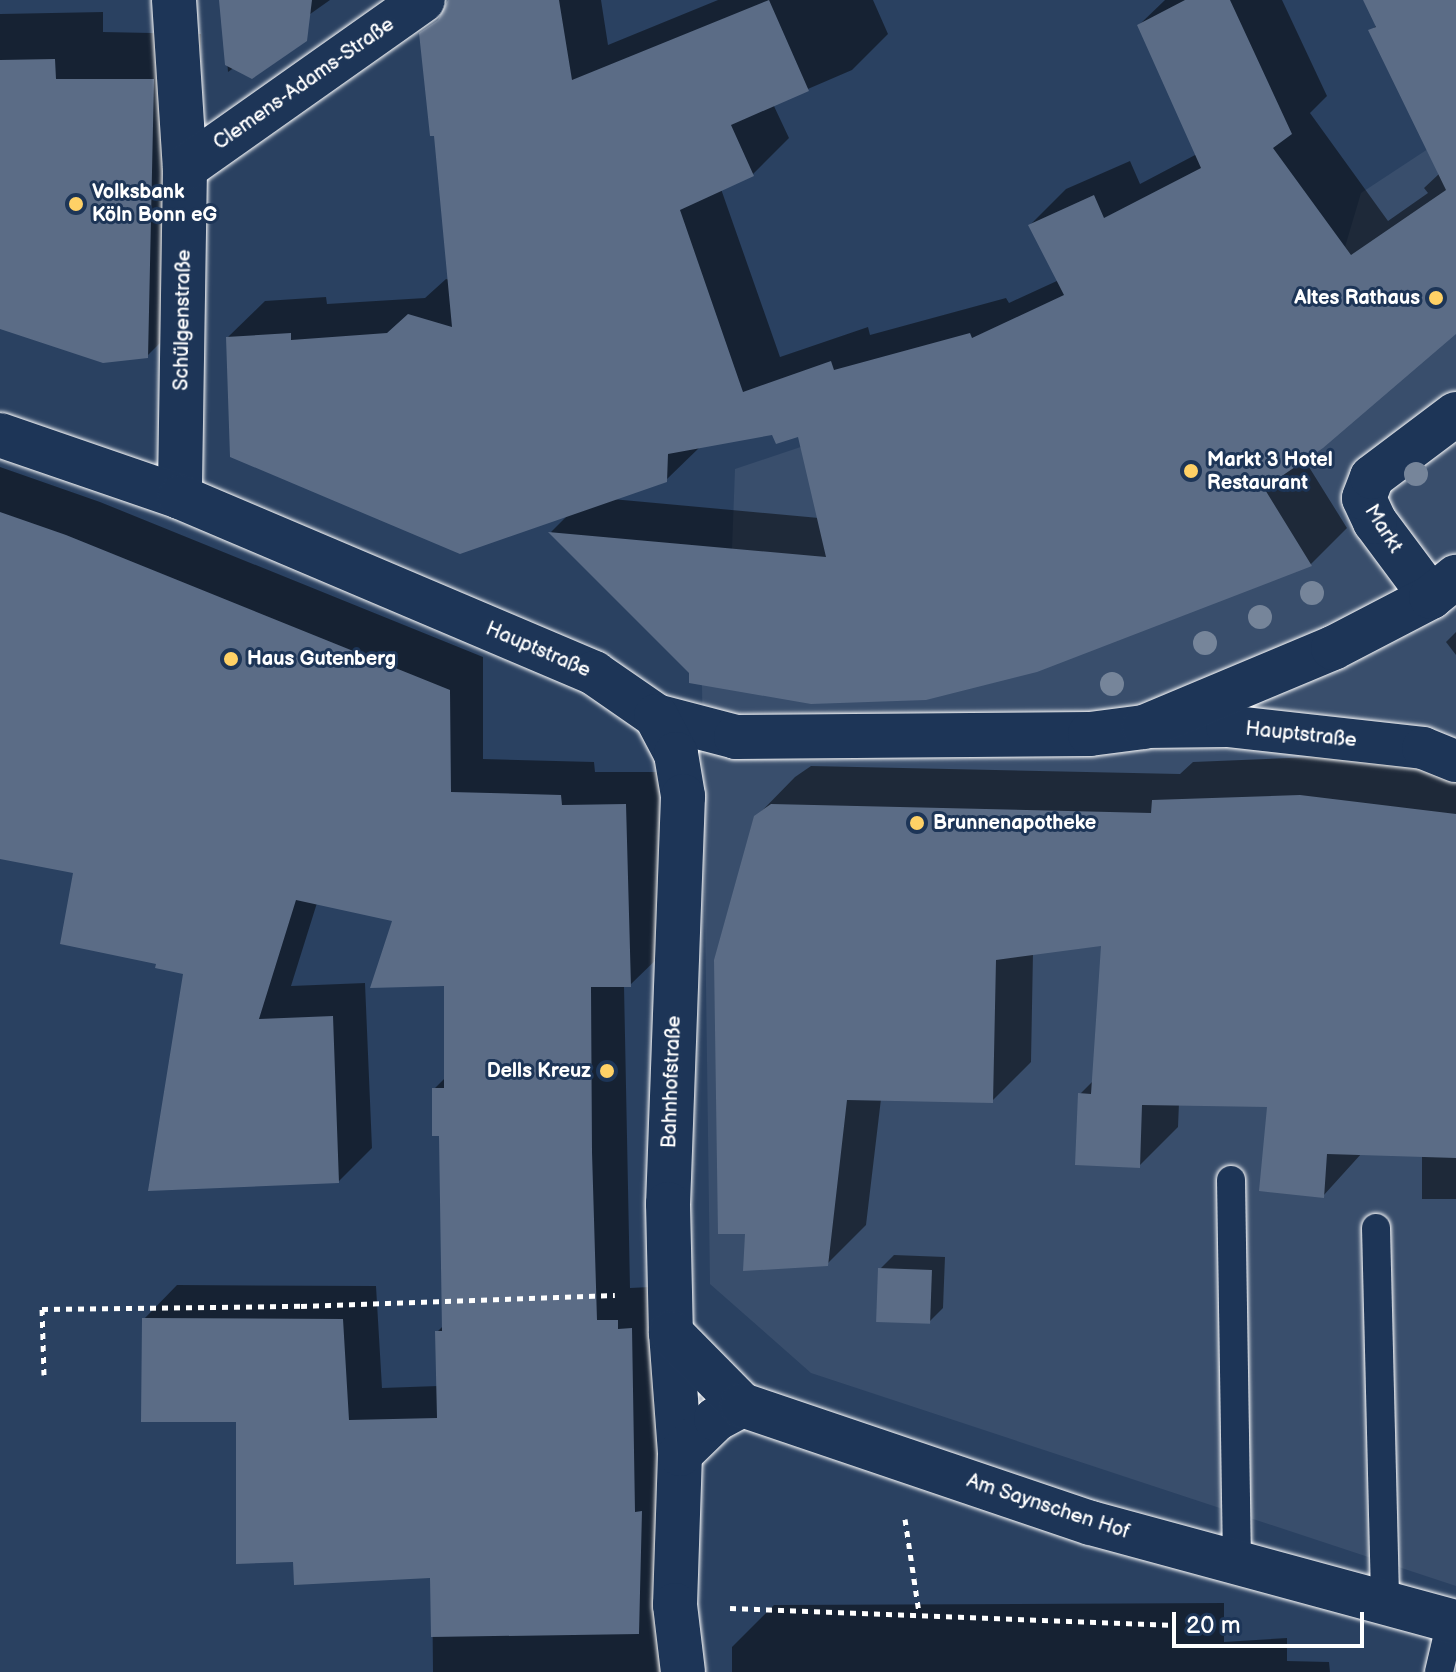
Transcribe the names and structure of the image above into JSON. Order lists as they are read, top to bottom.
{
  "streets": {
    "street": [
      "Clemens-Adams-Straße",
      "Schülgenstraße",
      "Markt",
      "Hauptstraße",
      "Bahnhofstraße",
      "Am Saynschen Hof"
    ]
  },
  "crossings": [
    ["Clemens-Adams-Straße", "Schülgenstraße"],
    ["Schülgenstraße", "Hauptstraße"],
    ["Markt", "Hauptstraße"],
    ["Hauptstraße", "Bahnhofstraße"],
    ["Bahnhofstraße", "Am Saynschen Hof"]
  ],
  "places": [
    "Volksbank Köln Bonn eG",
    "Altes Rathaus",
    "Markt 3 Hotel Restaurant",
    "Haus Gutenberg",
    "Brunnenapotheke",
    "Dells Kreuz"
  ],
  "scale_bar": "20 m"
}
